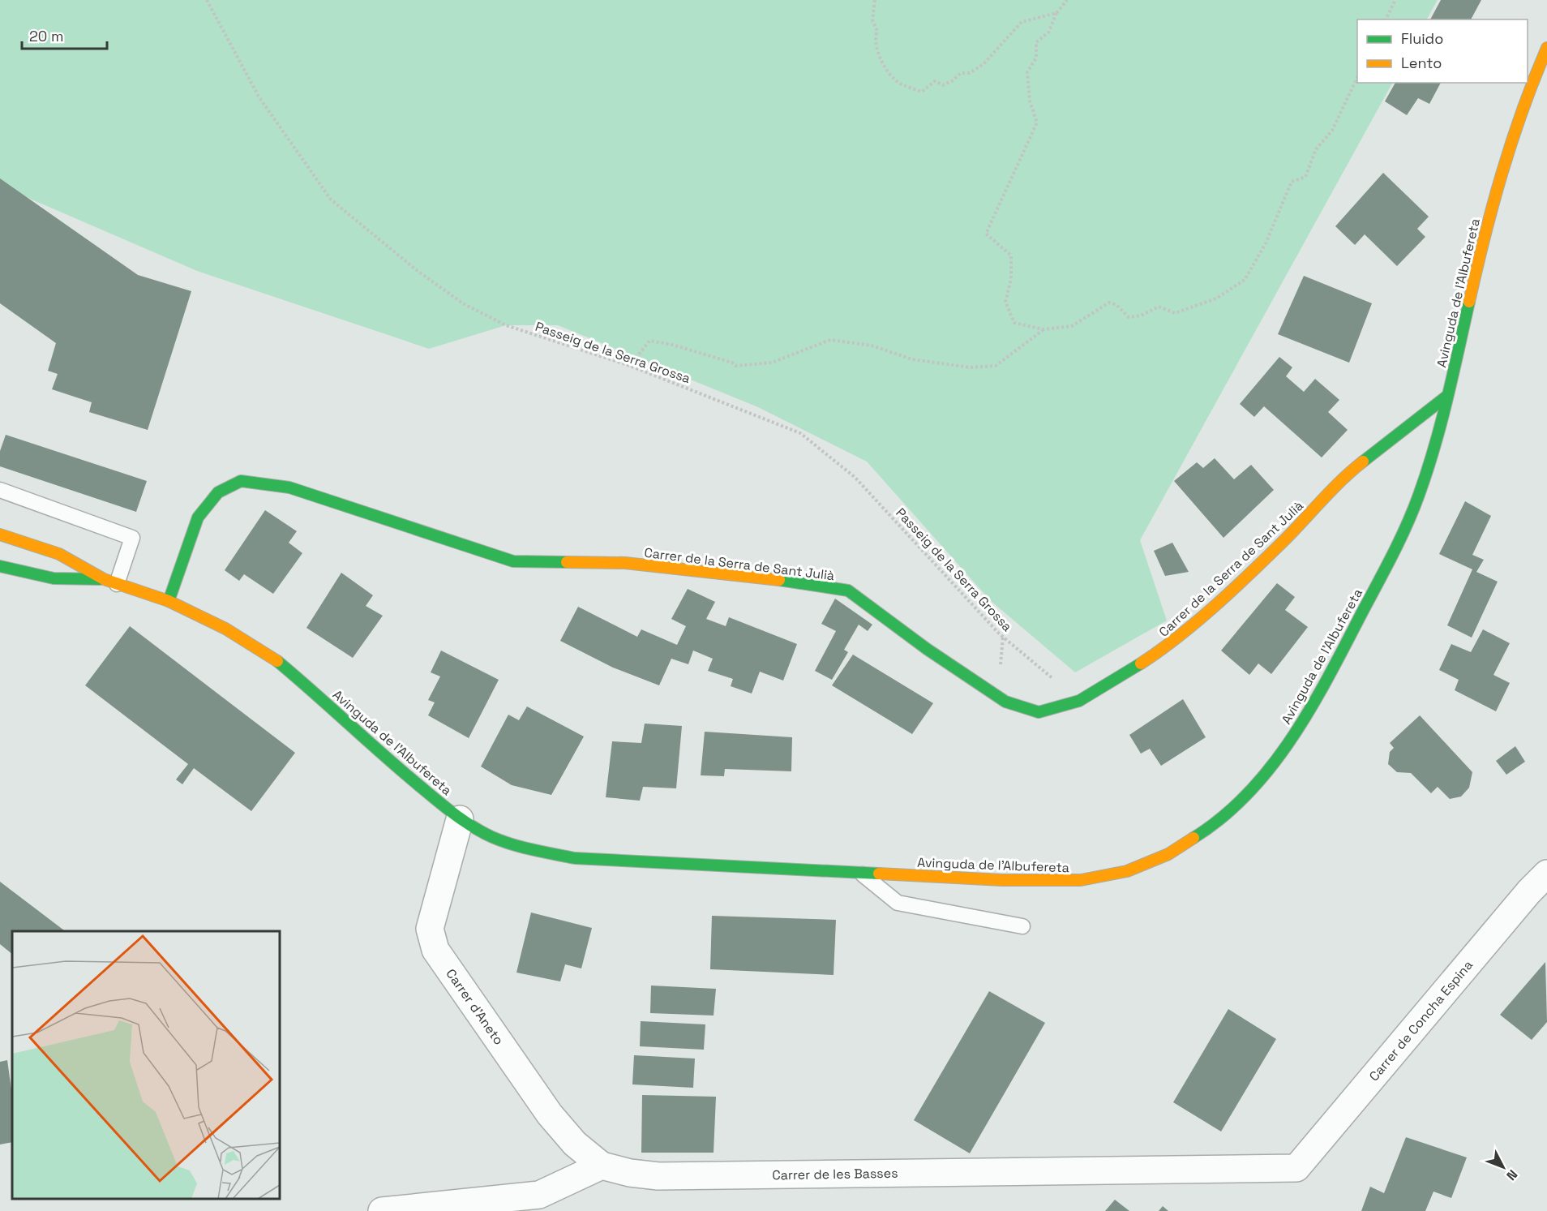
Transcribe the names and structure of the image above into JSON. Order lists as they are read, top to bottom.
{
  "streets": {
    "main road": ["Avinguda de l'Albufereta", "Carrer de la Serra de Sant Julià"],
    "street": ["Carrer d'Aneto", "Carrer de Concha Espina", "Carrer de les Basses"],
    "path": ["Passeig de la Serra Grossa"]
  },
  "crossings": [
    ["Avinguda de l'Albufereta", "Carrer de la Serra de Sant Julià"],
    ["Avinguda de l'Albufereta", "Carrer d'Aneto"],
    ["Passeig de la Serra Grossa", "Carrer de la Serra de Sant Julià"],
    ["Carrer d'Aneto", "Carrer de les Basses"],
    ["Carrer de Concha Espina", "Carrer de les Basses"]
  ],
  "legend": ["Fluido", "Lento"],
  "scale_bar": "20 m",
  "north": "bottom right"
}
